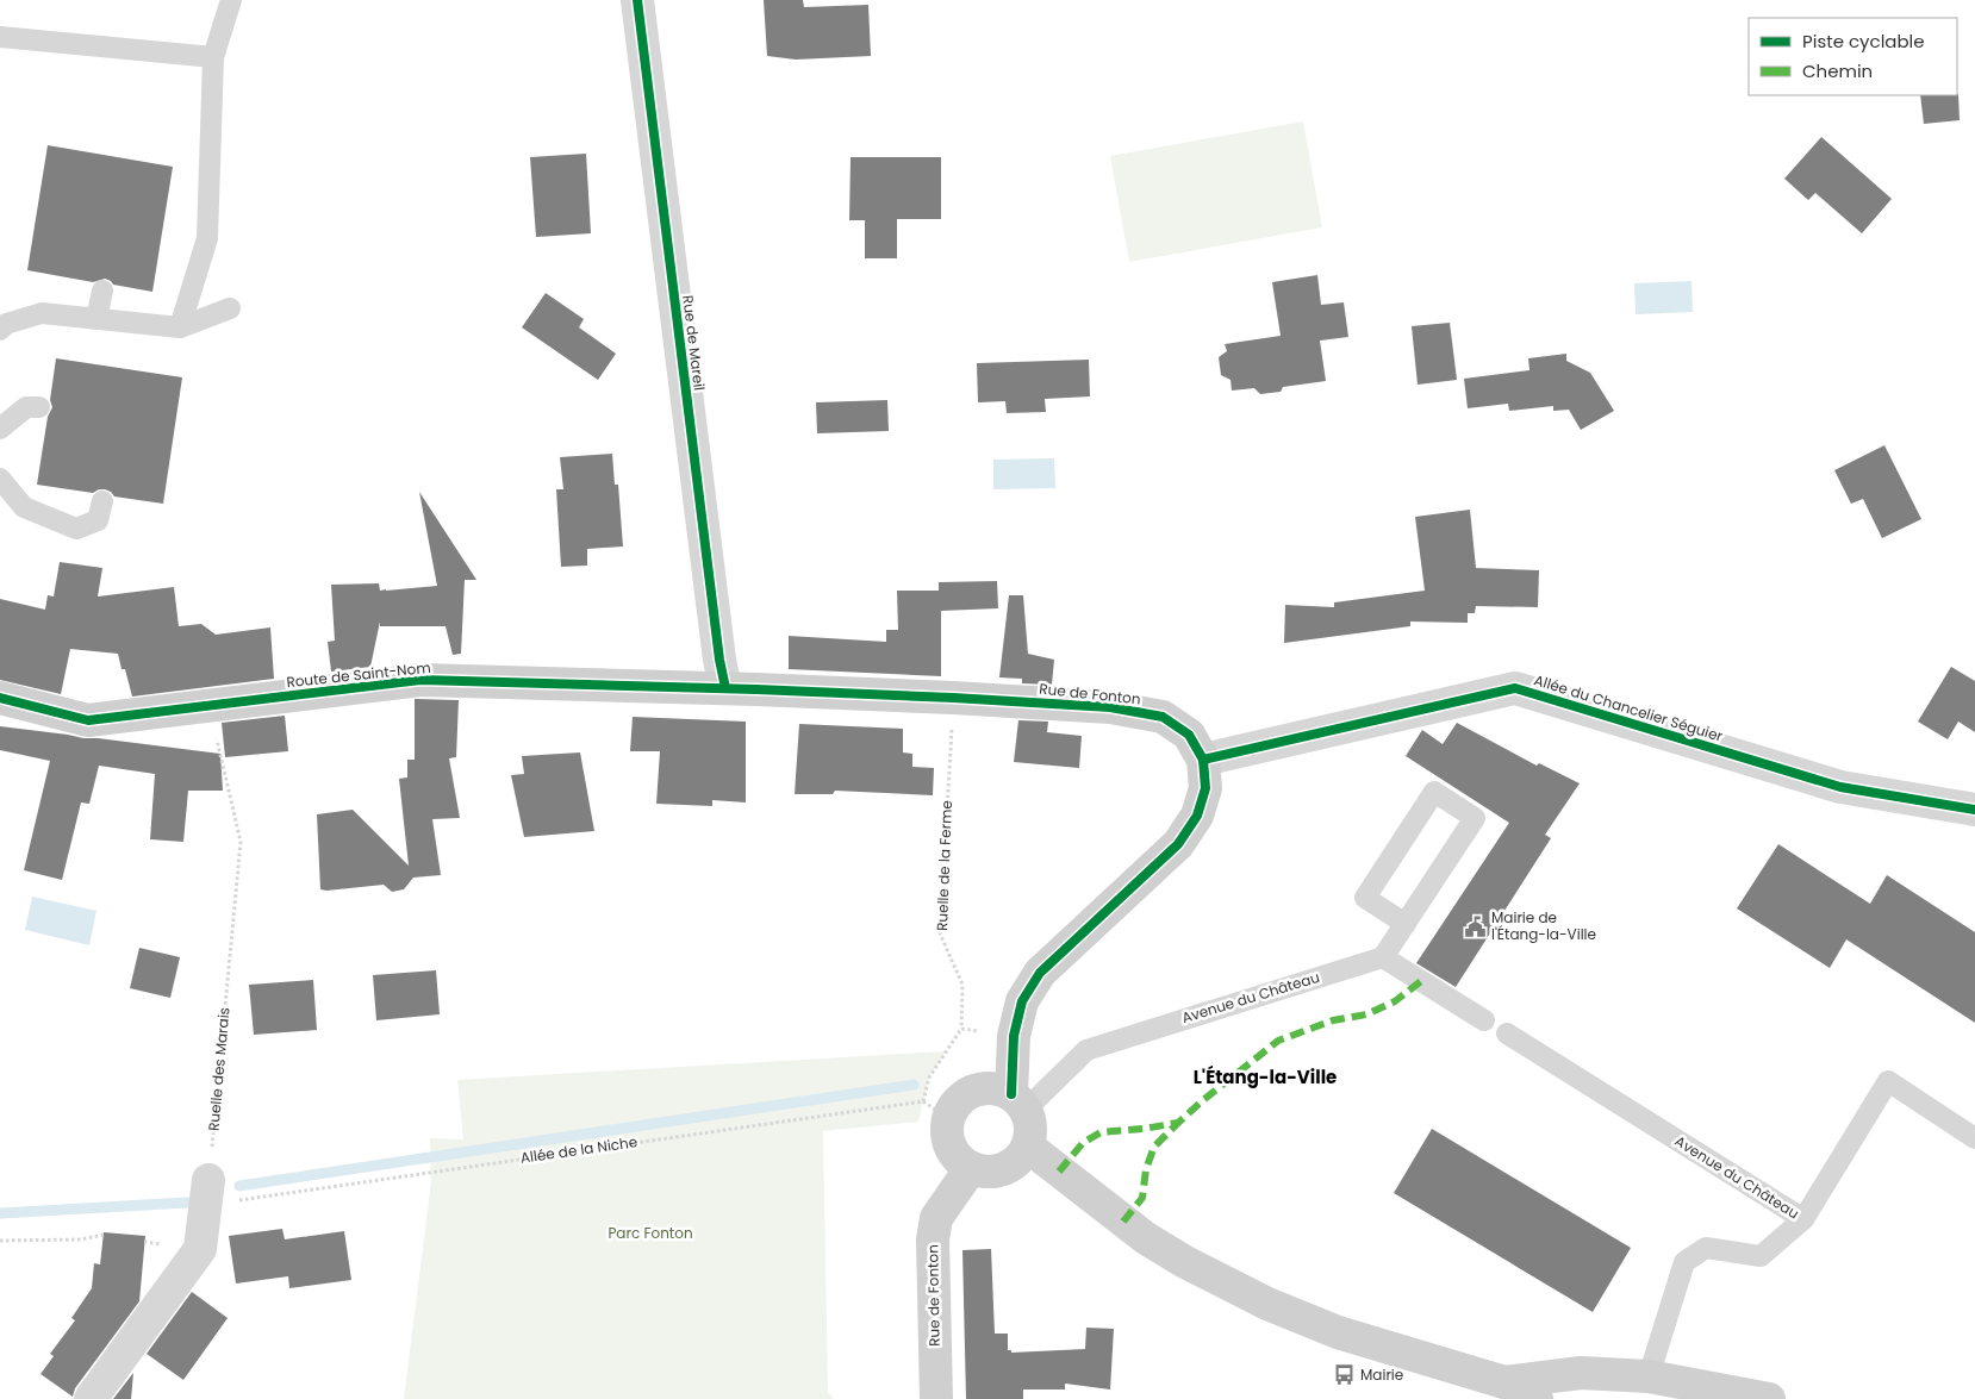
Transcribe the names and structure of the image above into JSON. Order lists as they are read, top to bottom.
{
  "streets": {
    "street": [
      "Rue de Mareil",
      "Route de Saint-Nom",
      "Rue de Fonton",
      "Allée du Chancelier Séguier"
    ],
    "lane": ["Avenue du Château"],
    "path": ["Ruelle de la Ferme", "Ruelle des Marais", "Allée de la Niche"]
  },
  "crossings": [
    ["Rue de Mareil", "Route de Saint-Nom"],
    ["Rue de Mareil", "Rue de Fonton"],
    ["Route de Saint-Nom", "Rue de Fonton"],
    ["Route de Saint-Nom", "Ruelle des Marais"],
    ["Rue de Fonton", "Allée du Chancelier Séguier"],
    ["Rue de Fonton", "Ruelle de la Ferme"],
    ["Rue de Fonton", "Avenue du Château"],
    ["Rue de Fonton", "Allée de la Niche"],
    ["Avenue du Château", "Allée de la Niche"],
    ["Ruelle des Marais", "Allée de la Niche"]
  ],
  "districts": ["L'Étang-la-Ville"],
  "parks": ["Parc Fonton"],
  "places": {
    "public building": ["Mairie de l'Étang-la-Ville"],
    "bus stop": ["Mairie"]
  },
  "legend": ["Piste cyclable", "Chemin"]
}
